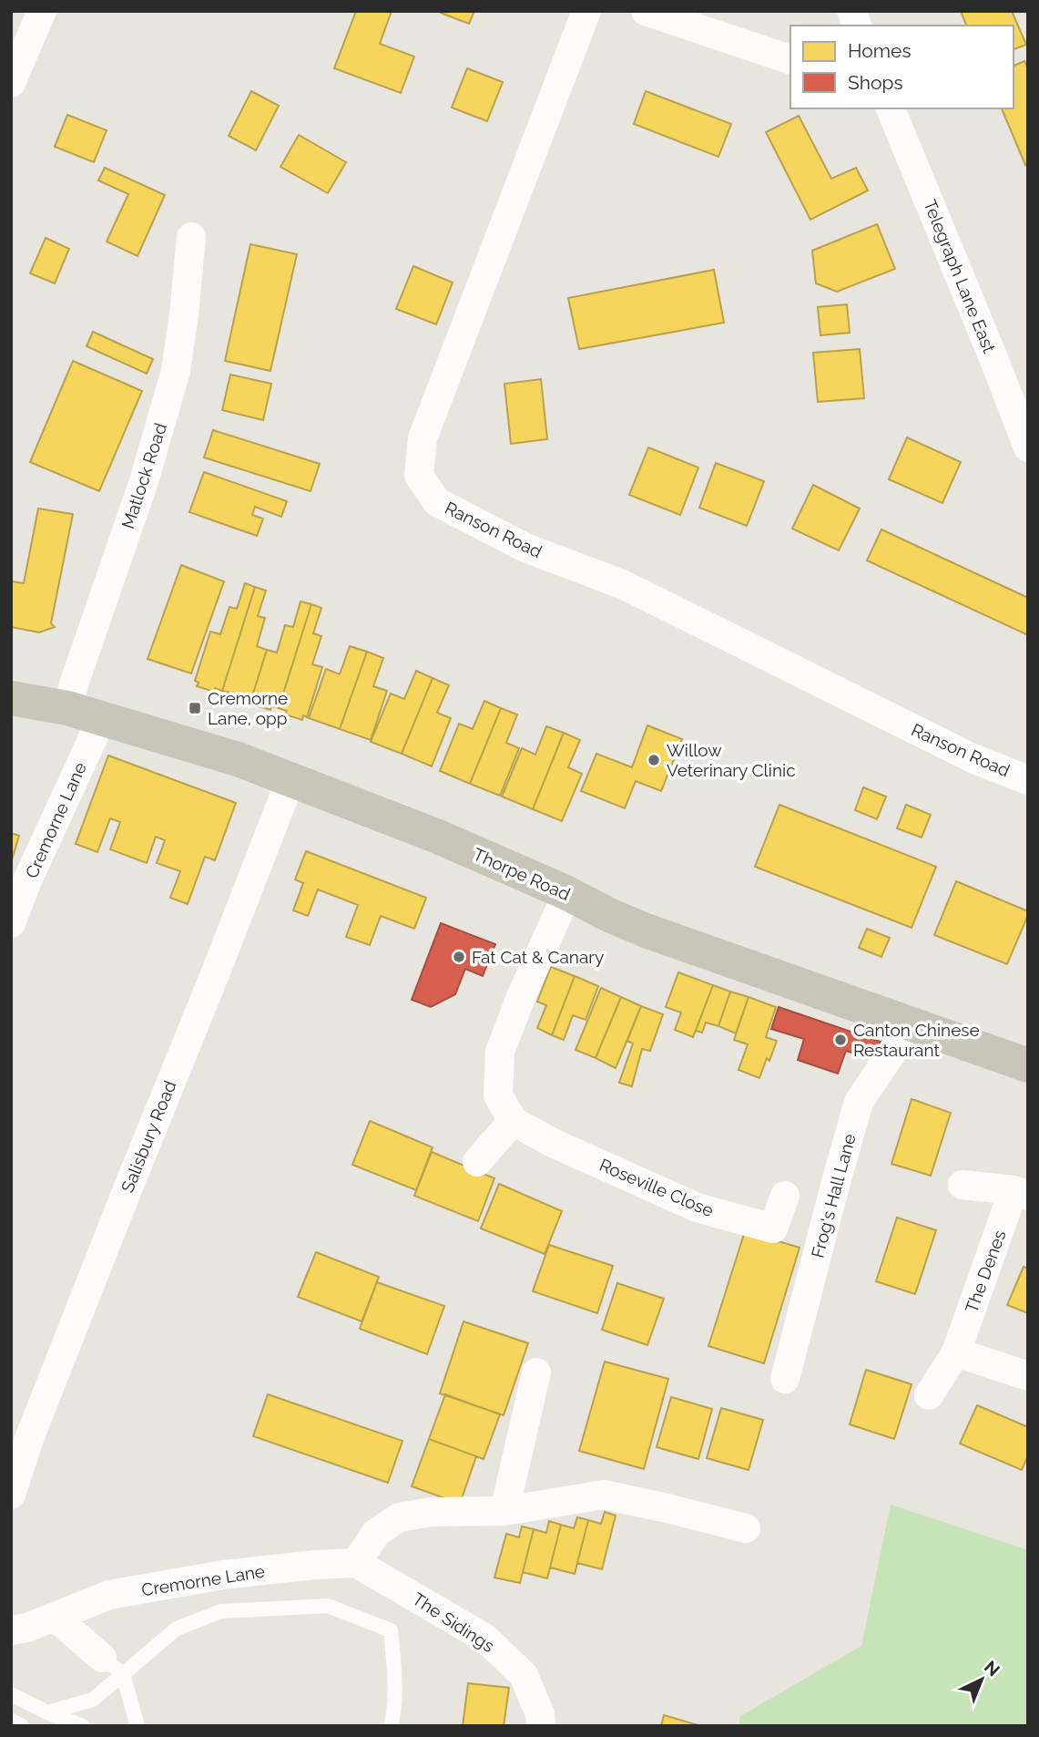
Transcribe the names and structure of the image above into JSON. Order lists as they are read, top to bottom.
{
  "streets": {
    "main road": ["Thorpe Road"],
    "street": [
      "Telegraph Lane East",
      "Matlock Road",
      "Ranson Road",
      "Cremorne Lane",
      "Salisbury Road",
      "Roseville Close",
      "Frog's Hall Lane",
      "The Denes",
      "The Sidings"
    ]
  },
  "crossings": [
    ["Matlock Road", "Cremorne Lane"],
    ["Matlock Road", "Thorpe Road"],
    ["Cremorne Lane", "Thorpe Road"],
    ["Cremorne Lane", "The Sidings"],
    ["Thorpe Road", "Salisbury Road"],
    ["Thorpe Road", "Frog's Hall Lane"]
  ],
  "places": {
    "transit": ["Cremorne Lane, opp"],
    "other": ["Willow Veterinary Clinic", "Fat Cat & Canary", "Canton Chinese Restaurant"]
  },
  "legend": ["Homes", "Shops"],
  "north": "top right"
}
